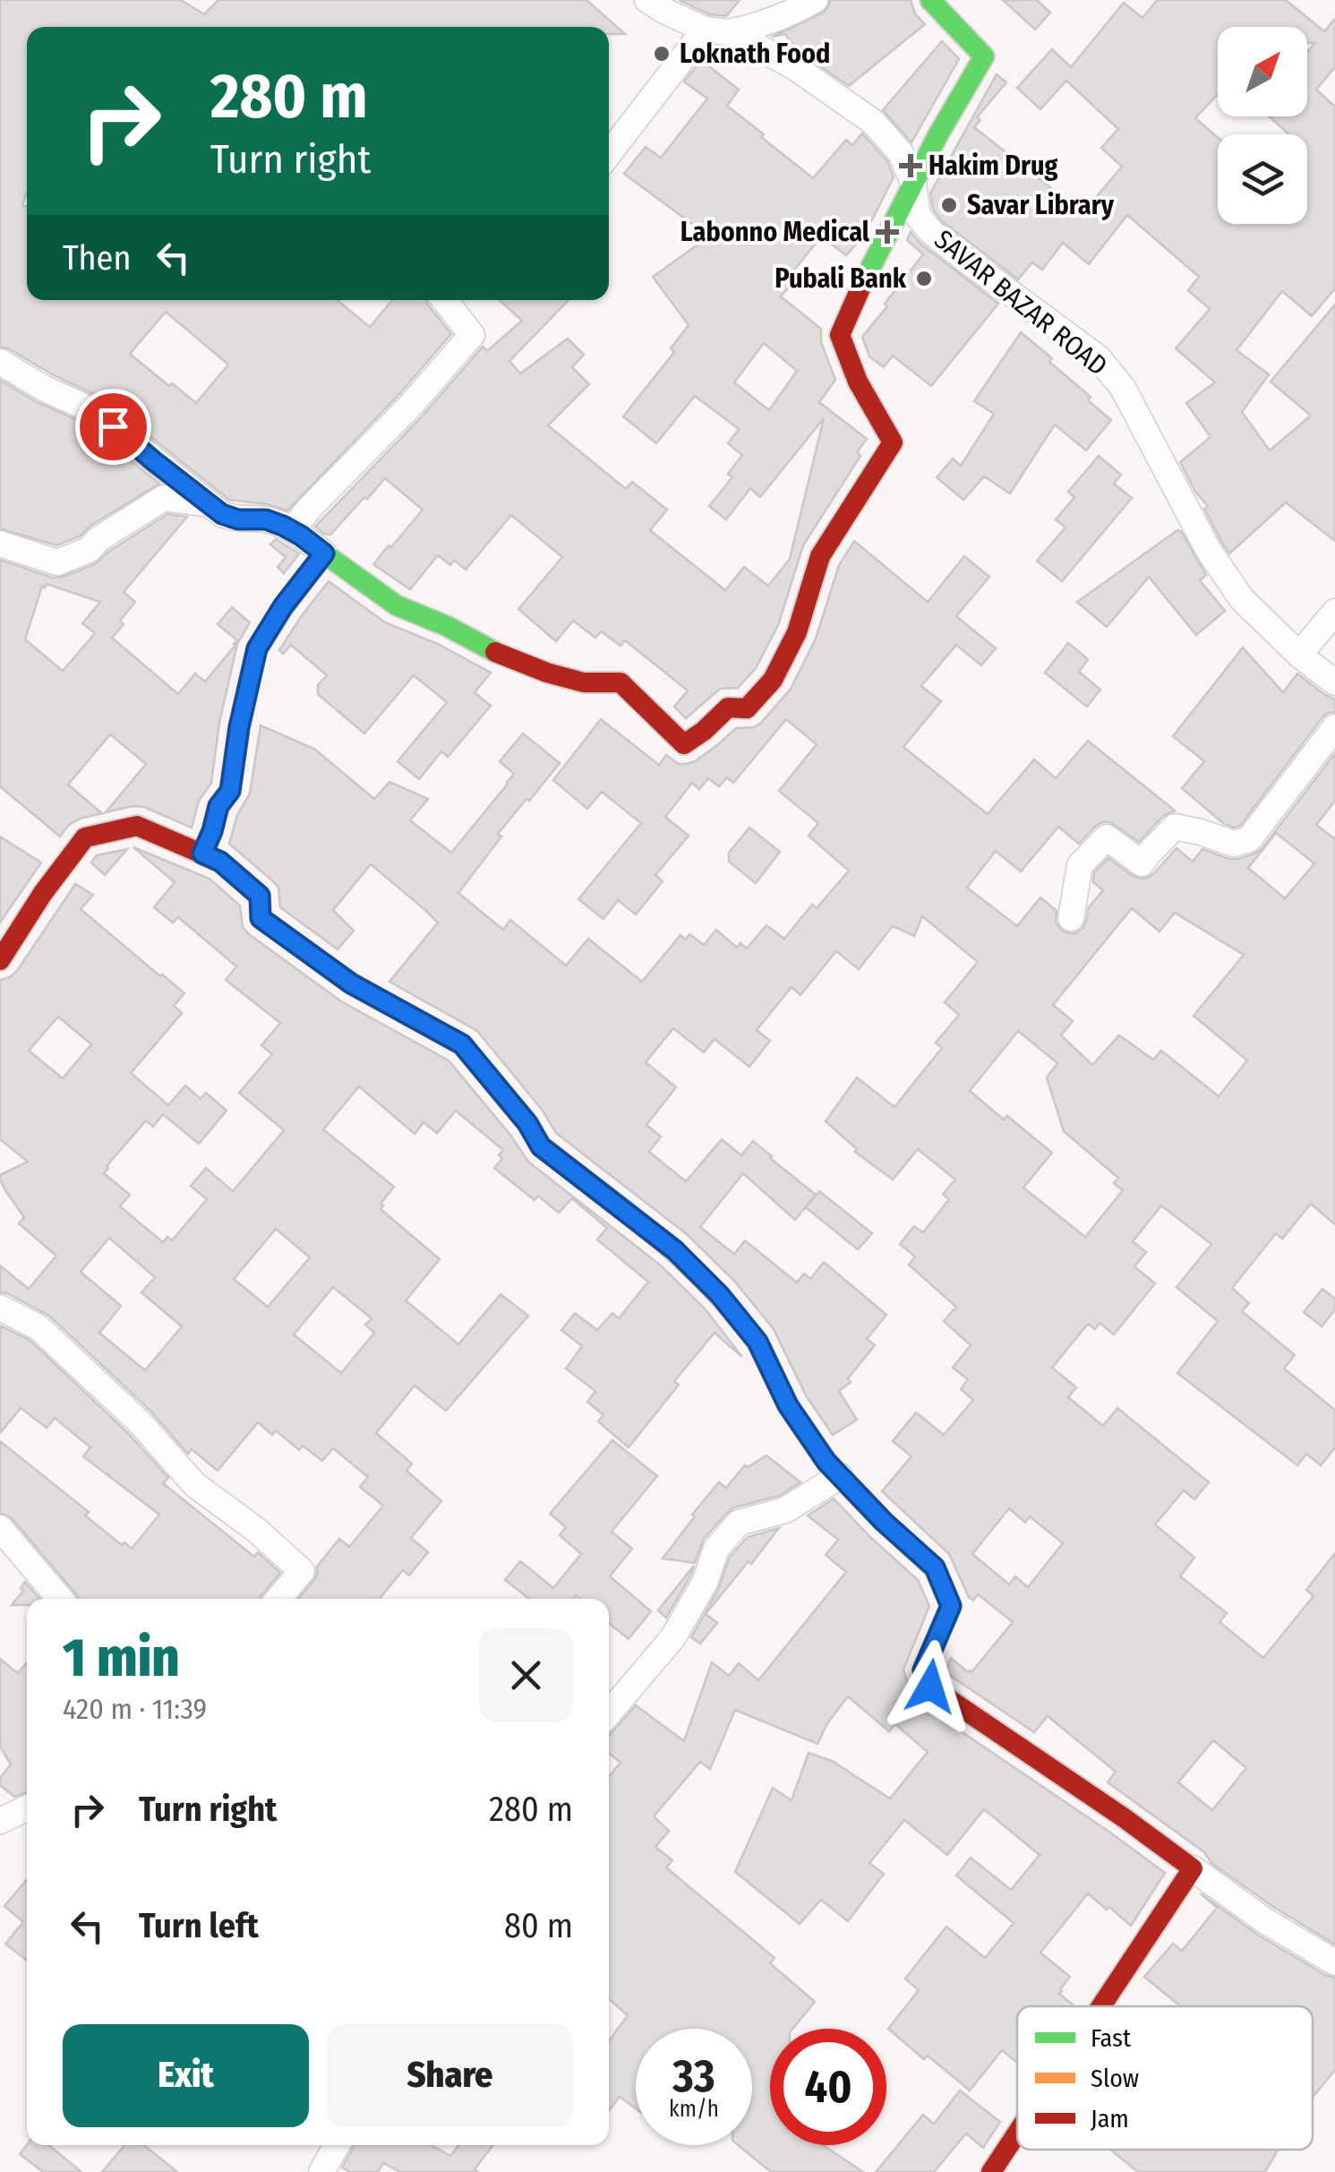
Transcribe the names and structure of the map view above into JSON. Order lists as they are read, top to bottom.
{
  "streets": {
    "street": ["SAVAR BAZAR ROAD"]
  },
  "places": {
    "other": ["Loknath Food", "Savar Library", "Pubali Bank"],
    "health": ["Hakim Drug", "Labonno Medical"]
  },
  "legend": ["Fast", "Slow", "Jam"],
  "north": "top right",
  "page": {
    "turn": ["280 m", "Turn right"],
    "then": "Then",
    "heading": ["1 min", "420 m · 11:39"],
    "list": [
      {
        "name": "Turn right",
        "value": "280 m"
      },
      {
        "name": "Turn left",
        "value": "80 m"
      }
    ],
    "buttons": ["Exit", "Share"],
    "speed": "33 km/h",
    "limit": "40"
  }
}
